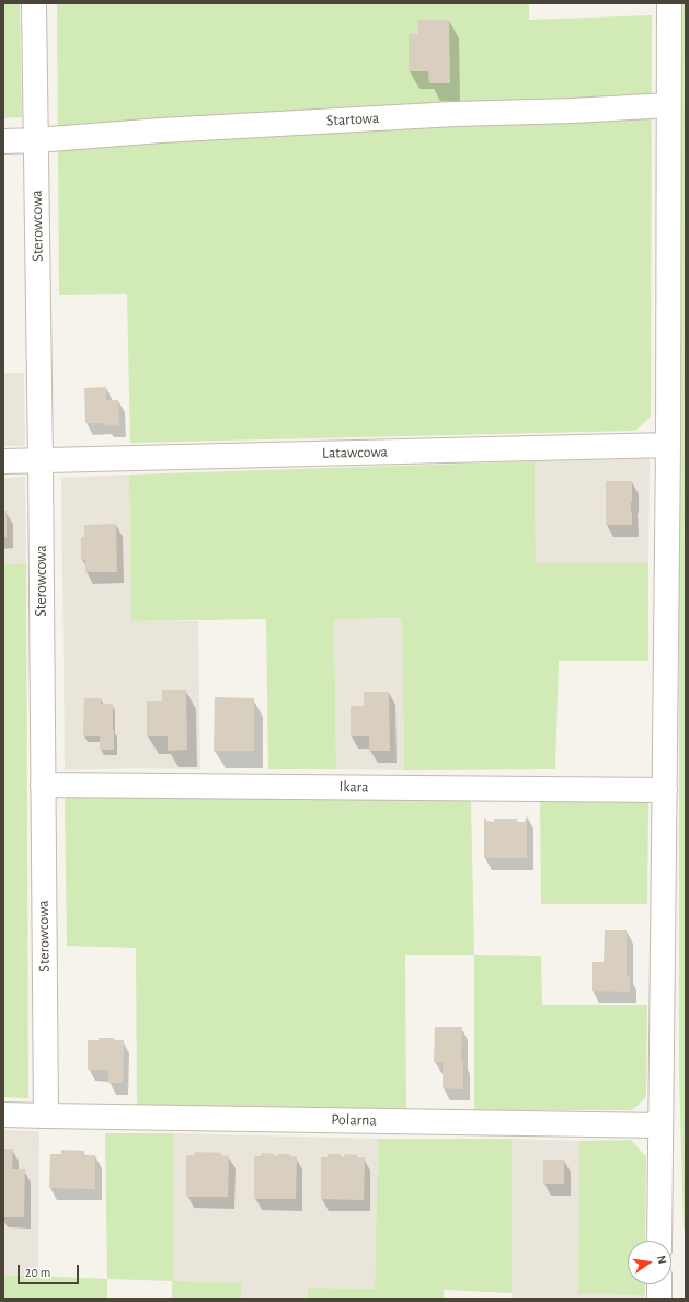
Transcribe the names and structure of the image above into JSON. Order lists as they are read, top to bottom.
{
  "streets": {
    "street": [
      "Startowa",
      "Sterowcowa",
      "Latawcowa",
      "Ikara",
      "Polarna"
    ]
  },
  "crossings": [
    ["Startowa", "Sterowcowa"],
    ["Sterowcowa", "Latawcowa"],
    ["Sterowcowa", "Ikara"],
    ["Sterowcowa", "Polarna"]
  ],
  "scale_bar": "20 m",
  "north": "right"
}
